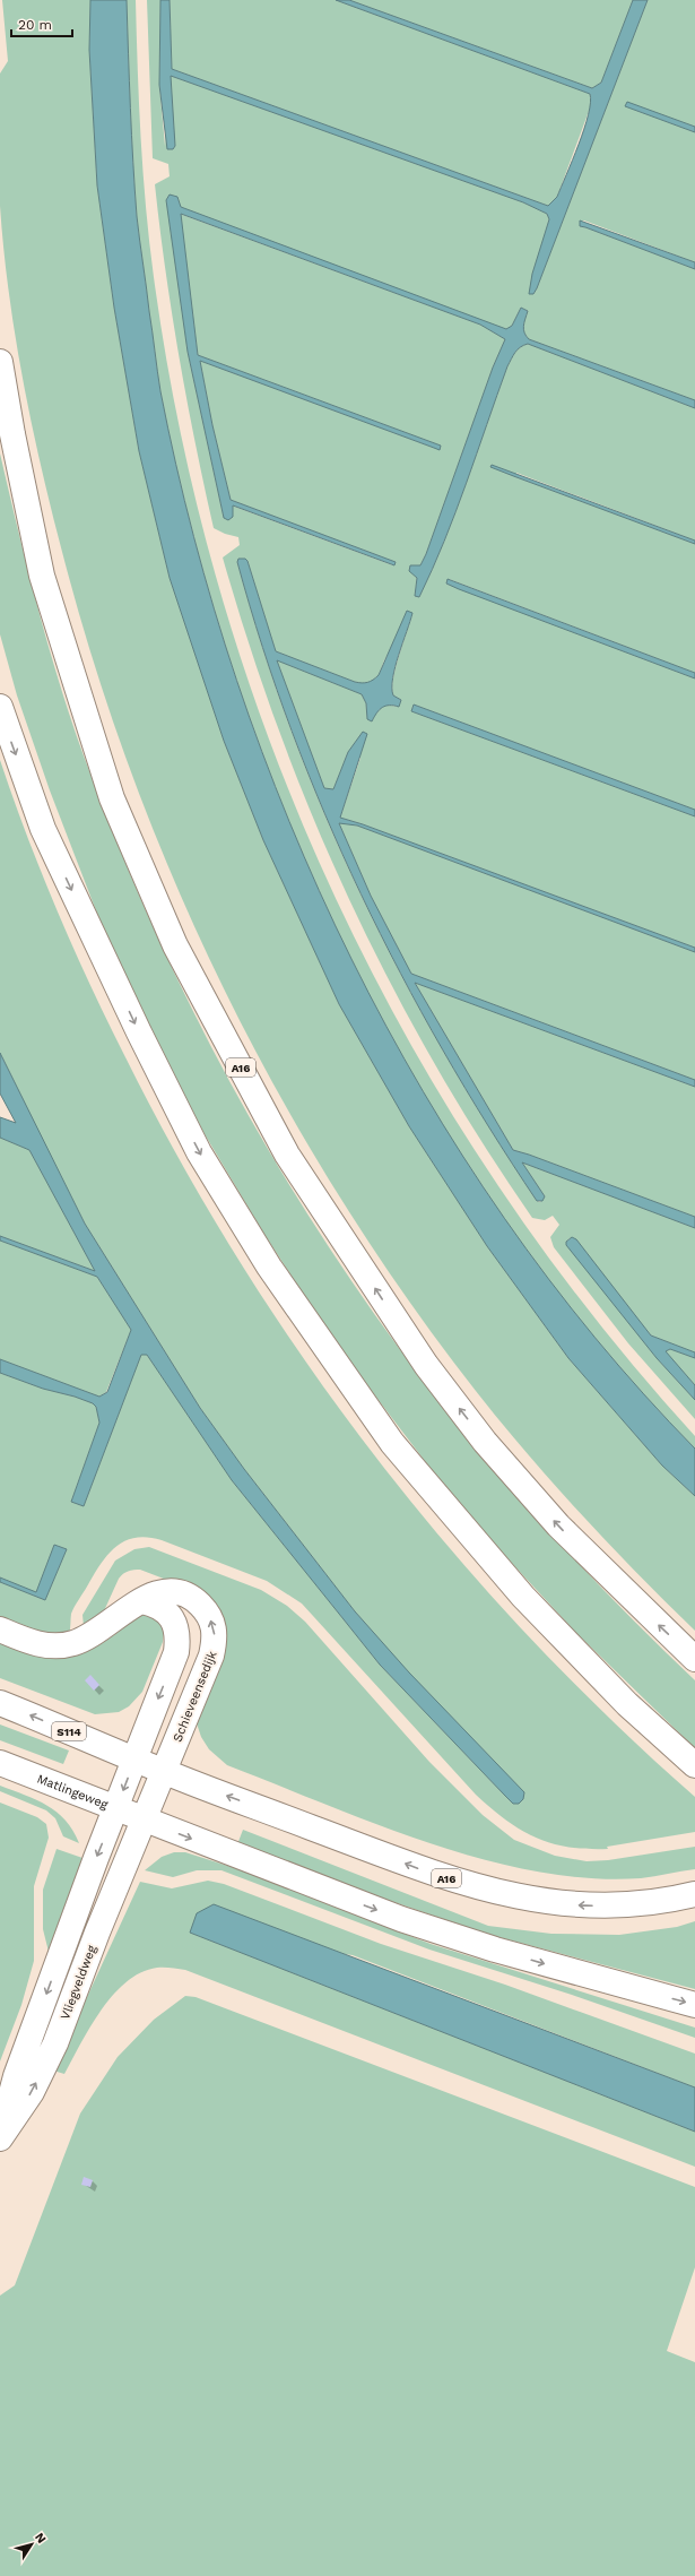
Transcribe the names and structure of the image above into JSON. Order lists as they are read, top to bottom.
{
  "streets": {
    "main road": [
      "A16",
      "Schieveensedijk",
      "S114",
      "Matlingeweg",
      "Vliegveldweg"
    ]
  },
  "crossings": [
    ["A16", "Schieveensedijk"],
    ["A16", "S114"],
    ["Schieveensedijk", "S114"],
    ["Schieveensedijk", "Matlingeweg"],
    ["Schieveensedijk", "Vliegveldweg"],
    ["S114", "Vliegveldweg"],
    ["Matlingeweg", "Vliegveldweg"]
  ],
  "scale_bar": "20 m",
  "north": "top right"
}
